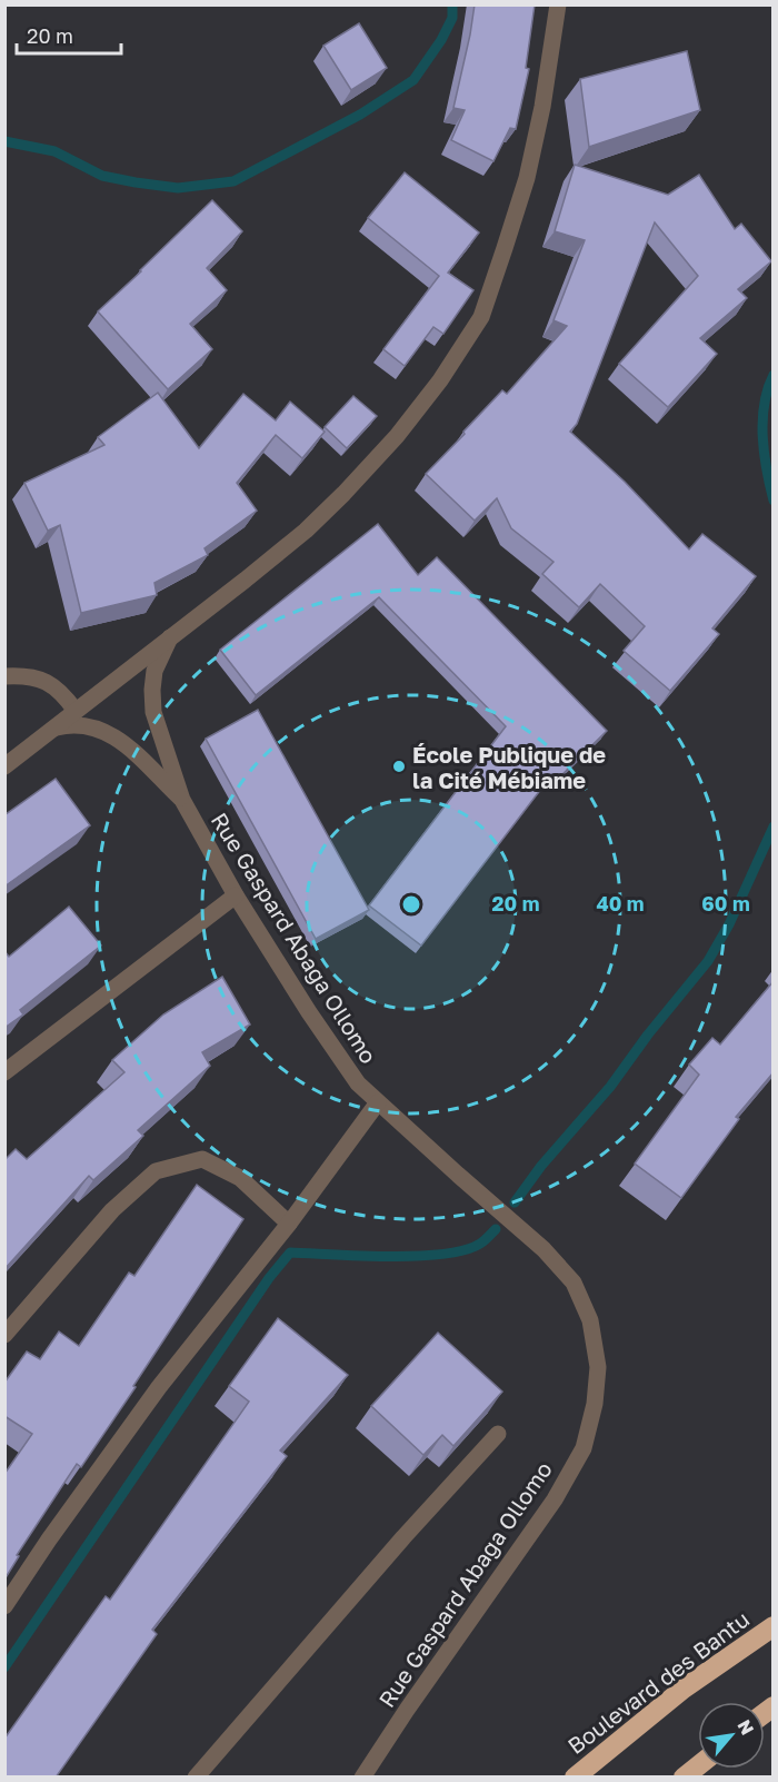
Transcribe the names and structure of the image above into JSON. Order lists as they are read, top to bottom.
{
  "streets": {
    "highway": ["Boulevard des Bantu"],
    "street": ["Rue Gaspard Abaga Ollomo"]
  },
  "places": ["École Publique de la Cité Mébiame"],
  "scale_bar": "20 m",
  "north": "top right",
  "rings": ["20 m", "40 m", "60 m"]
}
